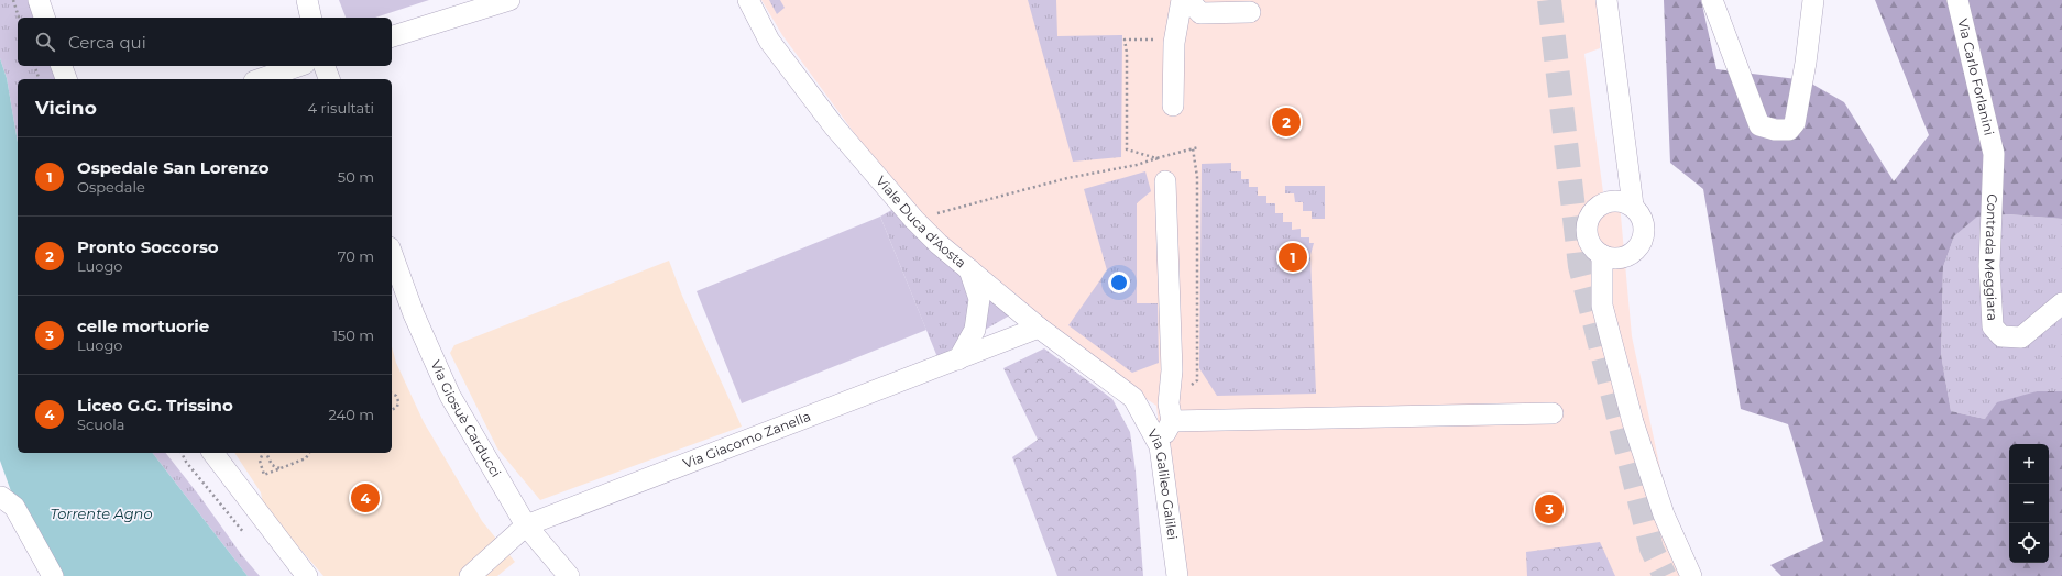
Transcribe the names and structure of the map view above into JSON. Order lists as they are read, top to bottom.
{
  "streets": {
    "street": [
      "Via Carlo Forlanini",
      "Viale Duca d'Aosta",
      "Contrada Meggiara",
      "Via Giosuè Carducci",
      "Via Giacomo Zanella",
      "Via Galileo Galilei"
    ]
  },
  "crossings": [
    ["Via Carlo Forlanini", "Contrada Meggiara"],
    ["Viale Duca d'Aosta", "Via Giacomo Zanella"],
    ["Viale Duca d'Aosta", "Via Galileo Galilei"],
    ["Via Giosuè Carducci", "Via Giacomo Zanella"]
  ],
  "water": ["Torrente Agno"],
  "page": {
    "search": "Cerca qui",
    "heading": ["Vicino", "4 risultati"],
    "pins": [
      "2",
      "1",
      "4",
      "3"
    ],
    "list": [
      {
        "mark": "1",
        "name": "Ospedale San Lorenzo",
        "note": "Ospedale",
        "value": "50 m"
      },
      {
        "mark": "2",
        "name": "Pronto Soccorso",
        "note": "Luogo",
        "value": "70 m"
      },
      {
        "mark": "3",
        "name": "celle mortuorie",
        "note": "Luogo",
        "value": "150 m"
      },
      {
        "mark": "4",
        "name": "Liceo G.G. Trissino",
        "note": "Scuola",
        "value": "240 m"
      }
    ],
    "map_buttons": ["+", "−"]
  }
}
